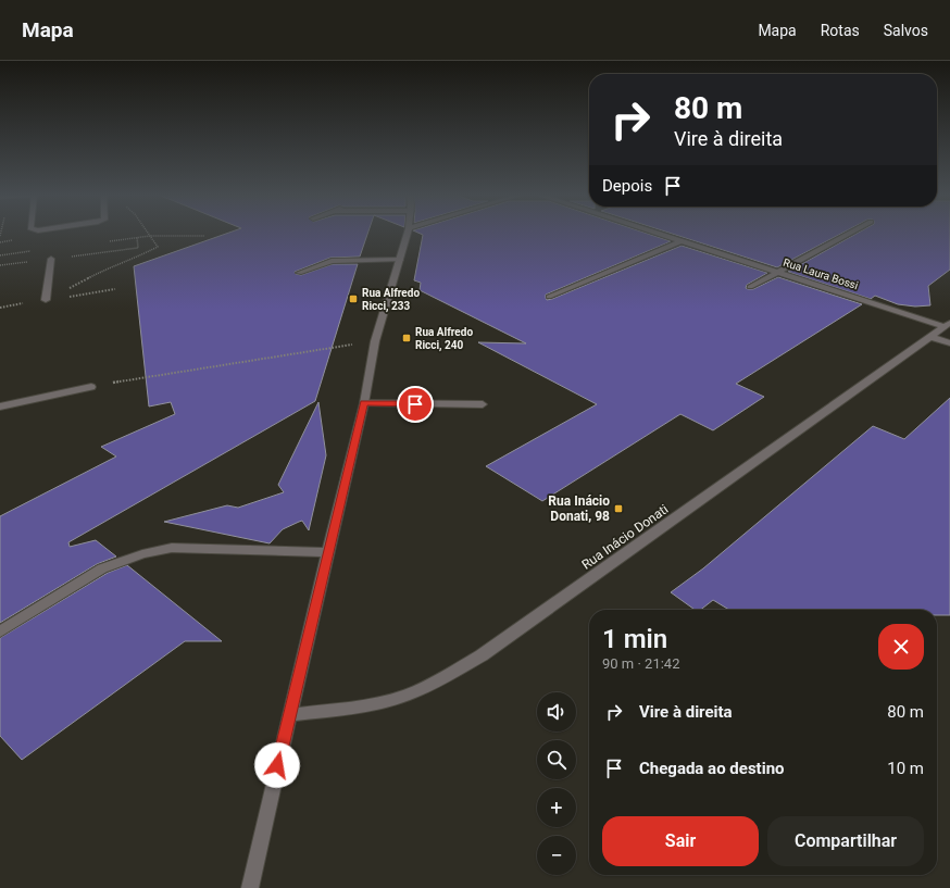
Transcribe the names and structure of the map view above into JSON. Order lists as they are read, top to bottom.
{
  "streets": {
    "street": ["Rua Laura Bossi", "Rua Inácio Donati"]
  },
  "crossings": [
    ["Rua Laura Bossi", "Rua Inácio Donati"]
  ],
  "places": {
    "transit": ["Rua Alfredo Ricci, 233", "Rua Alfredo Ricci, 240", "Rua Inácio Donati, 98"]
  },
  "page": {
    "header": "Mapa",
    "nav": ["Mapa", "Rotas", "Salvos"],
    "turn": ["80 m", "Vire à direita"],
    "then": "Depois",
    "heading": ["1 min", "90 m · 21:42"],
    "list": [
      {
        "name": "Vire à direita",
        "value": "80 m"
      },
      {
        "name": "Chegada ao destino",
        "value": "10 m"
      }
    ],
    "map_buttons": ["+", "−"],
    "buttons": ["Sair", "Compartilhar"]
  }
}
